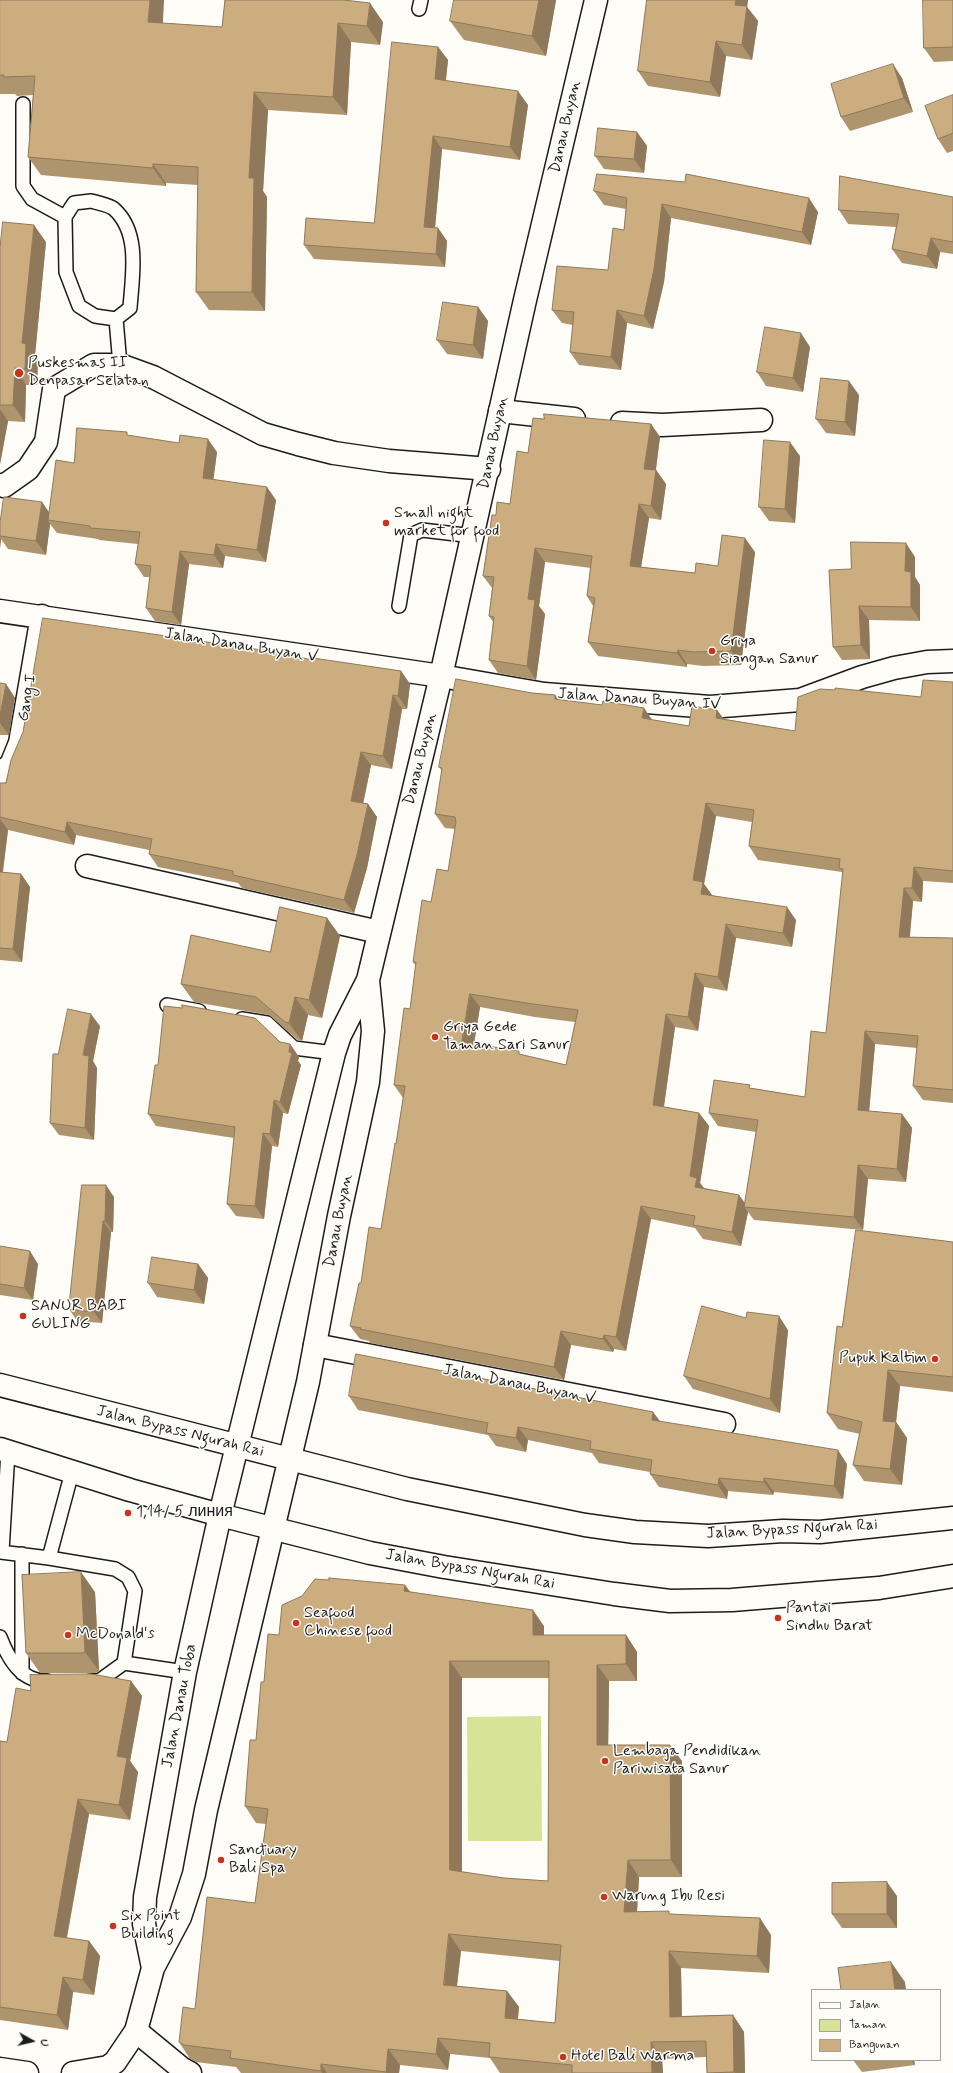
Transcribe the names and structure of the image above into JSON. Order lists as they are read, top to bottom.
{
  "streets": {
    "main road": [
      "Danau Buyan",
      "Jalan Danau Buyan V",
      "Gang I",
      "Jalan Danau Buyan IV",
      "Jalan Bypass Ngurah Rai",
      "Jalan Danau Toba"
    ]
  },
  "crossings": [
    ["Danau Buyan", "Jalan Danau Buyan V"],
    ["Danau Buyan", "Jalan Danau Buyan IV"],
    ["Danau Buyan", "Jalan Bypass Ngurah Rai"],
    ["Danau Buyan", "Jalan Danau Toba"],
    ["Jalan Danau Buyan V", "Gang I"],
    ["Jalan Danau Buyan V", "Jalan Danau Buyan IV"],
    ["Jalan Bypass Ngurah Rai", "Jalan Danau Toba"]
  ],
  "places": [
    "Puskesmas II Denpasar Selatan",
    "Small night market for food",
    "Griya Siangan Sanur",
    "Griya Gede Taman Sari Sanur",
    "SANUR BABI GULING",
    "Pupuk Kaltim",
    "1,14/ 5 линия",
    "Pantai Sindhu Barat",
    "Seafood Chinese food",
    "McDonald's",
    "Lembaga Pendidikan Pariwisata Sanur",
    "Sanctuary Bali Spa",
    "Warung Ibu Resi",
    "Six Point Building",
    "Hotel Bali Warma"
  ],
  "legend": ["Jalan", "Taman", "Bangunan"],
  "north": "right"
}
